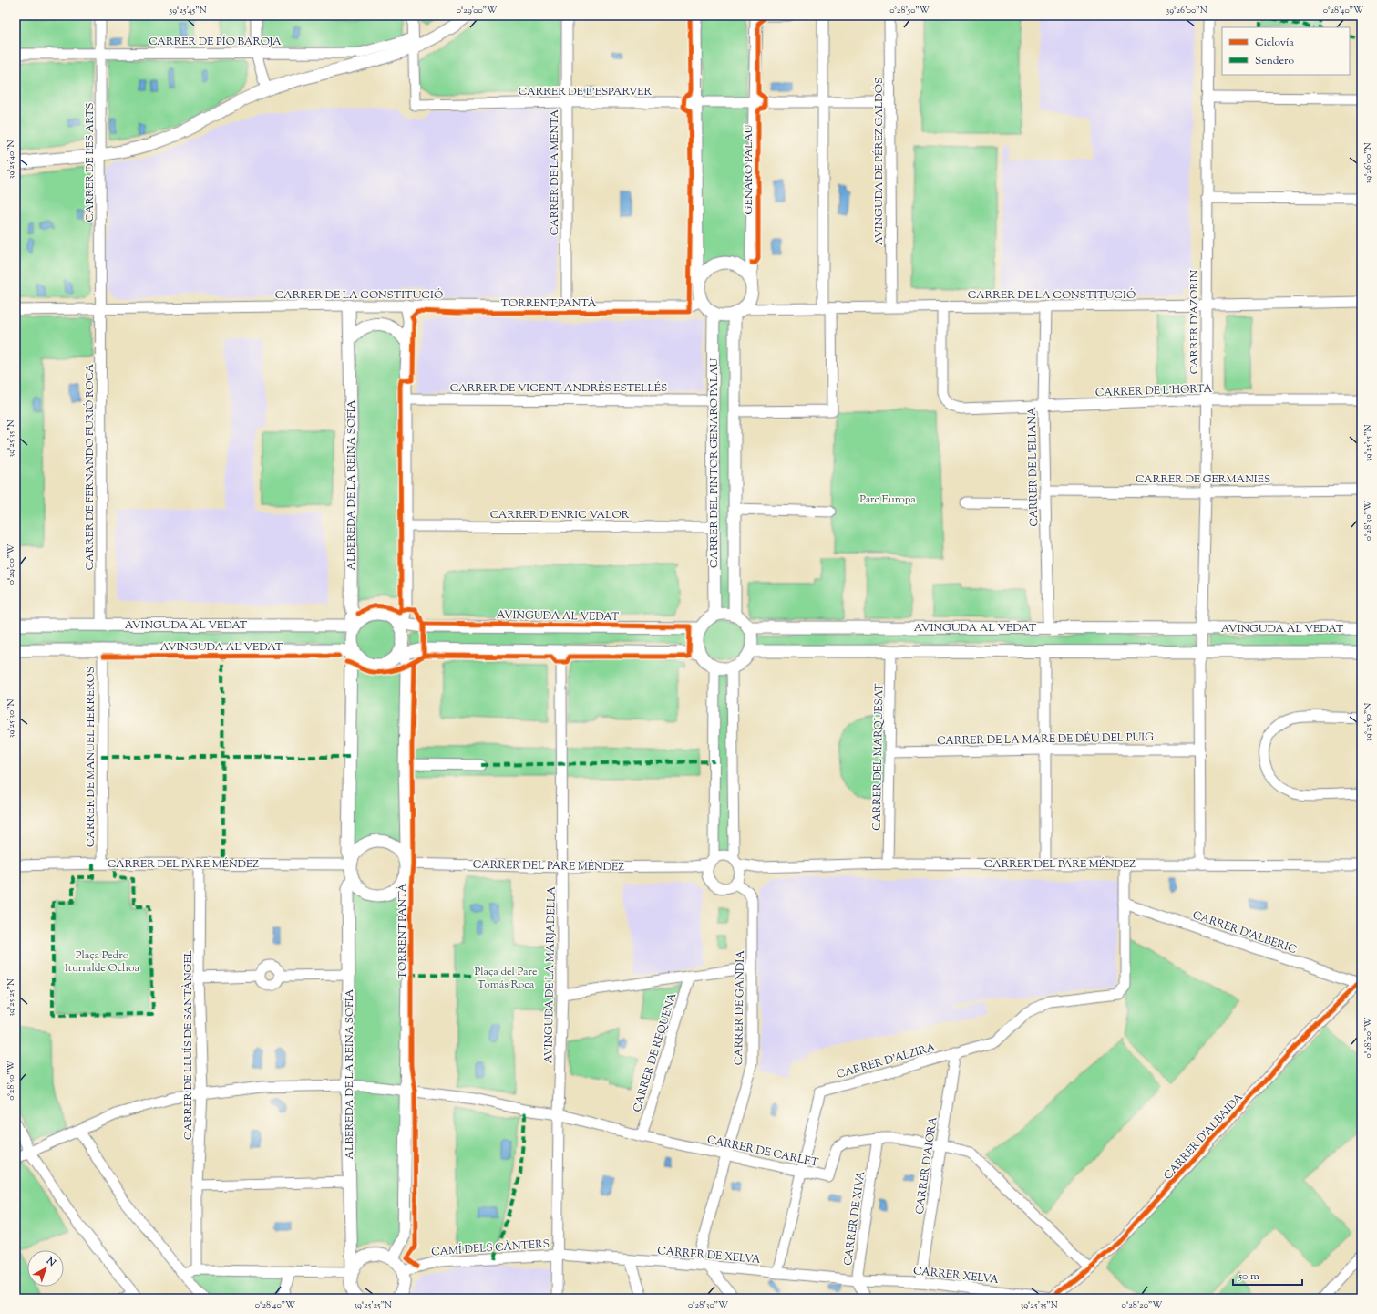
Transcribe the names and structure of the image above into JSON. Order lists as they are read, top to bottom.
{
  "streets": {
    "street": [
      "CARRER DE PÍO BAROJA",
      "CARRER DE L'ESPARVER",
      "AVINGUDA DE PÉREZ GALDÓS",
      "CARRER DE LES ARTS",
      "CARRER DE LA MENTA",
      "CARRER DE LA CONSTITUCIÓ",
      "CARRER D'AZORIN",
      "CARRER DE VICENT ANDRÉS ESTELLÉS",
      "CARRER DE L'HORTA",
      "CARRER DEL PINTOR GENARO PALAU",
      "CARRER DE FERNANDO FURIÓ ROCA",
      "CARRER DE L'ELIANA",
      "CARRER DE GERMANIES",
      "ALBEREDA DE LA REINA SOFÍA",
      "CARRER D'ENRIC VALOR",
      "AVINGUDA AL VEDAT",
      "CARRER DE LA MARE DE DÉU DEL PUIG",
      "CARRER DE MANUEL HERREROS",
      "CARRER DEL MARQUESAT",
      "CARRER DEL PARE MÉNDEZ",
      "CARRER D'ALBERIC",
      "AVINGUDA DE LA MARJADELLA",
      "CARRER DE GANDIA",
      "CARRER DE LLUÍS DE SANTÀNGEL",
      "CARRER DE REQUENA",
      "CARRER D'ALZIRA",
      "CARRER D'ALBAIDA",
      "CARRER DE CARLET",
      "CARRER D'AIORA",
      "CARRER DE XIVA",
      "CAMÍ DELS CÀNTERS",
      "CARRER DE XELVA",
      "CARRER XELVA"
    ],
    "cycle path": ["GENARO PALAU", "TORRENT_PANTÀ"]
  },
  "crossings": [
    ["CARRER DE PÍO BAROJA", "CARRER DE L'ESPARVER"],
    ["CARRER DE PÍO BAROJA", "CARRER DE LES ARTS"],
    ["CARRER DE L'ESPARVER", "AVINGUDA DE PÉREZ GALDÓS"],
    ["CARRER DE L'ESPARVER", "CARRER DE LA MENTA"],
    ["AVINGUDA DE PÉREZ GALDÓS", "CARRER DE LA CONSTITUCIÓ"],
    ["CARRER DE LES ARTS", "CARRER DE LA CONSTITUCIÓ"],
    ["CARRER DE LES ARTS", "CARRER DE FERNANDO FURIÓ ROCA"],
    ["CARRER DE LA MENTA", "CARRER DE LA CONSTITUCIÓ"],
    ["CARRER DE LA CONSTITUCIÓ", "CARRER D'AZORIN"],
    ["CARRER DE LA CONSTITUCIÓ", "CARRER DE L'HORTA"],
    ["CARRER DE LA CONSTITUCIÓ", "CARRER DEL PINTOR GENARO PALAU"],
    ["CARRER DE LA CONSTITUCIÓ", "CARRER DE FERNANDO FURIÓ ROCA"],
    ["CARRER DE LA CONSTITUCIÓ", "CARRER DE L'ELIANA"],
    ["CARRER DE LA CONSTITUCIÓ", "ALBEREDA DE LA REINA SOFÍA"],
    ["CARRER D'AZORIN", "CARRER DE L'HORTA"],
    ["CARRER D'AZORIN", "CARRER DE GERMANIES"],
    ["CARRER D'AZORIN", "AVINGUDA AL VEDAT"],
    ["CARRER DE VICENT ANDRÉS ESTELLÉS", "CARRER DEL PINTOR GENARO PALAU"],
    ["CARRER DE L'HORTA", "CARRER DE L'ELIANA"],
    ["CARRER DEL PINTOR GENARO PALAU", "CARRER D'ENRIC VALOR"],
    ["CARRER DEL PINTOR GENARO PALAU", "AVINGUDA AL VEDAT"],
    ["CARRER DE FERNANDO FURIÓ ROCA", "AVINGUDA AL VEDAT"],
    ["CARRER DE L'ELIANA", "CARRER DE GERMANIES"],
    ["CARRER DE L'ELIANA", "AVINGUDA AL VEDAT"],
    ["ALBEREDA DE LA REINA SOFÍA", "AVINGUDA AL VEDAT"],
    ["ALBEREDA DE LA REINA SOFÍA", "CARRER DEL PARE MÉNDEZ"],
    ["ALBEREDA DE LA REINA SOFÍA", "CARRER DE CARLET"],
    ["AVINGUDA AL VEDAT", "CARRER DE MANUEL HERREROS"],
    ["CARRER DE LA MARE DE DÉU DEL PUIG", "CARRER DEL MARQUESAT"],
    ["CARRER DE MANUEL HERREROS", "CARRER DEL PARE MÉNDEZ"],
    ["CARRER DEL MARQUESAT", "CARRER DEL PARE MÉNDEZ"],
    ["CARRER DEL PARE MÉNDEZ", "AVINGUDA DE LA MARJADELLA"],
    ["CARRER DEL PARE MÉNDEZ", "CARRER DE GANDIA"],
    ["CARRER DEL PARE MÉNDEZ", "CARRER DE LLUÍS DE SANTÀNGEL"],
    ["CARRER D'ALBERIC", "CARRER D'ALZIRA"],
    ["CARRER D'ALBERIC", "CARRER D'ALBAIDA"],
    ["AVINGUDA DE LA MARJADELLA", "CARRER DE CARLET"],
    ["AVINGUDA DE LA MARJADELLA", "CAMÍ DELS CÀNTERS"],
    ["AVINGUDA DE LA MARJADELLA", "CARRER DE XELVA"],
    ["CARRER DE GANDIA", "CARRER DE CARLET"],
    ["CARRER DE GANDIA", "CARRER DE XELVA"],
    ["CARRER DE LLUÍS DE SANTÀNGEL", "CARRER DE CARLET"],
    ["CARRER DE REQUENA", "CARRER DE CARLET"],
    ["CARRER D'ALZIRA", "CARRER DE CARLET"],
    ["CARRER D'ALZIRA", "CARRER D'AIORA"],
    ["CARRER D'ALZIRA", "CARRER DE XELVA"],
    ["CARRER D'ALBAIDA", "CARRER DE CARLET"],
    ["CARRER D'ALBAIDA", "CARRER XELVA"],
    ["CARRER DE CARLET", "CARRER D'AIORA"],
    ["CARRER DE CARLET", "CARRER DE XIVA"],
    ["CARRER D'AIORA", "CARRER XELVA"],
    ["CARRER DE XIVA", "CARRER DE XELVA"],
    ["CARRER DE XIVA", "CARRER XELVA"],
    ["CAMÍ DELS CÀNTERS", "CARRER DE XELVA"],
    ["CARRER DE XELVA", "CARRER XELVA"]
  ],
  "parks": ["Parc Europa", "Plaça Pedro Iturralde Ochoa", "Plaça del Pare Tomás Roca"],
  "legend": ["Ciclovía", "Sendero"],
  "scale_bar": "50 m",
  "north": "top right",
  "coordinates": [
    "39°25'45\"N",
    "0°29'00\"W",
    "0°28'50\"W",
    "39°26'00\"N",
    "0°28'40\"W",
    "39°25'40\"N",
    "39°25'35\"N",
    "39°25'55\"N",
    "0°28'30\"W",
    "39°25'30\"N",
    "39°25'50\"N",
    "39°25'25\"N",
    "0°28'20\"W"
  ]
}
